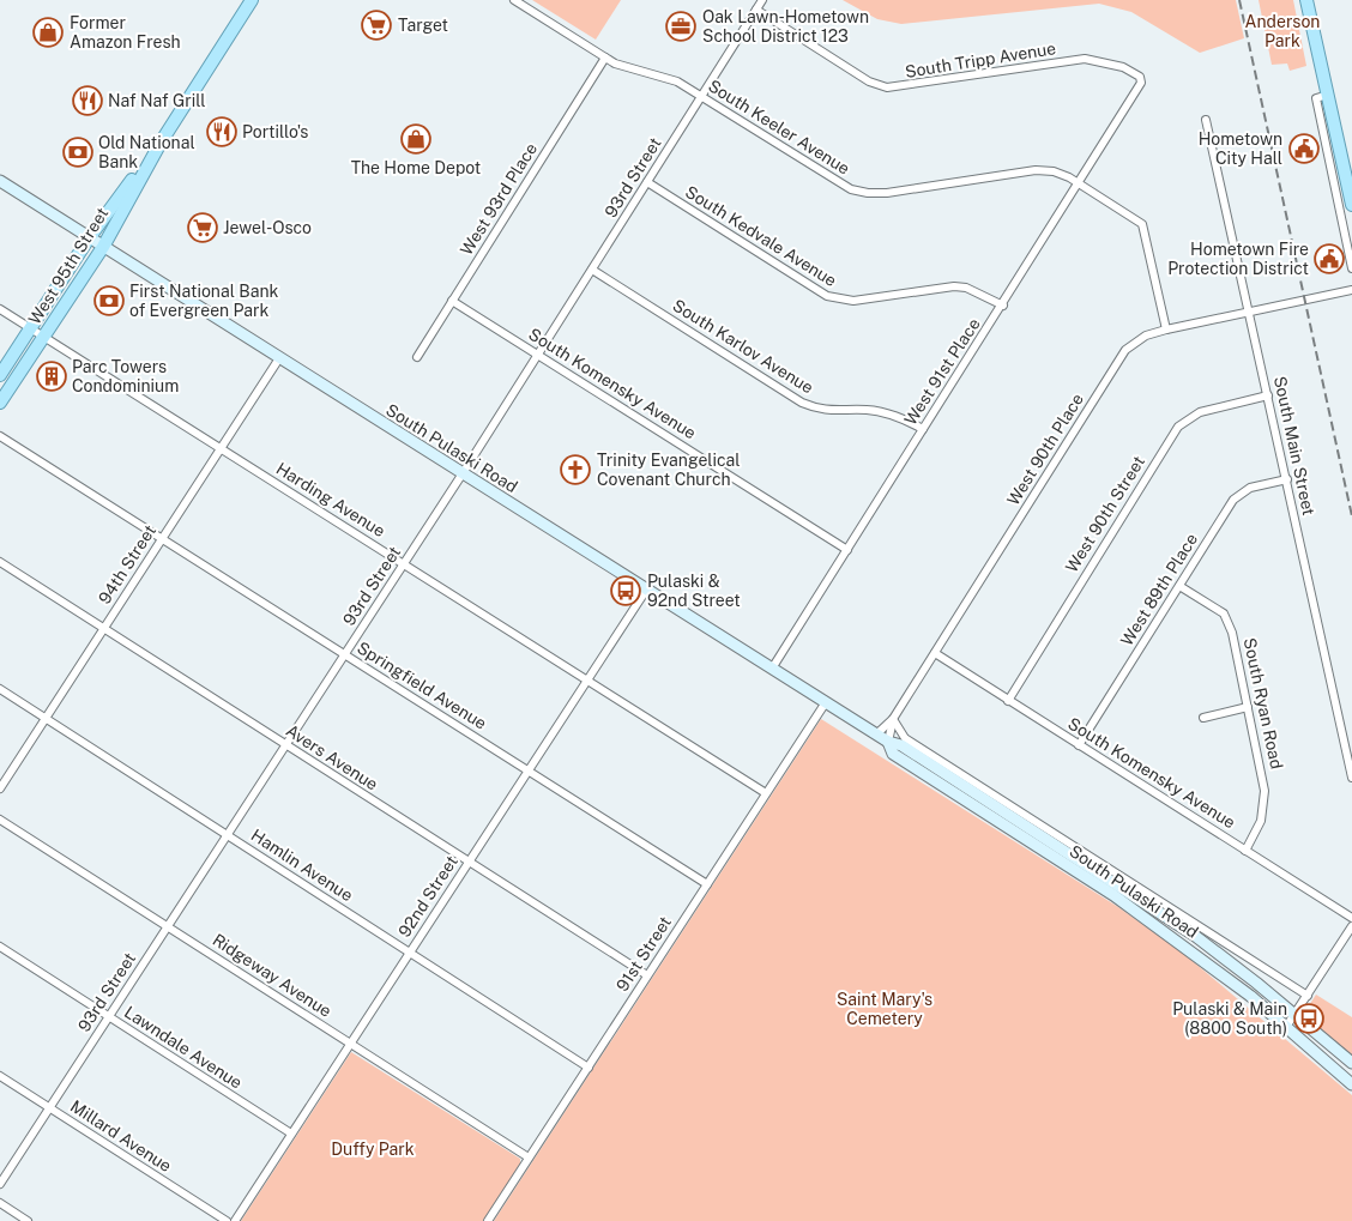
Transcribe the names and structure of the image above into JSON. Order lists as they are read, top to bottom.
{
  "streets": {
    "main road": ["West 95th Street", "South Pulaski Road"],
    "street": [
      "South Tripp Avenue",
      "South Keeler Avenue",
      "93rd Street",
      "West 93rd Place",
      "South Kedvale Avenue",
      "South Karlov Avenue",
      "West 91st Place",
      "South Komensky Avenue",
      "South Main Street",
      "West 90th Place",
      "Harding Avenue",
      "West 90th Street",
      "94th Street",
      "West 89th Place",
      "Springfield Avenue",
      "South Ryan Road",
      "Avers Avenue",
      "Hamlin Avenue",
      "92nd Street",
      "91st Street",
      "Ridgeway Avenue",
      "Lawndale Avenue",
      "Millard Avenue"
    ]
  },
  "crossings": [
    ["South Tripp Avenue", "93rd Street"],
    ["South Tripp Avenue", "West 91st Place"],
    ["South Keeler Avenue", "93rd Street"],
    ["South Keeler Avenue", "West 93rd Place"],
    ["South Keeler Avenue", "West 91st Place"],
    ["South Keeler Avenue", "West 90th Place"],
    ["93rd Street", "South Kedvale Avenue"],
    ["93rd Street", "South Karlov Avenue"],
    ["93rd Street", "South Komensky Avenue"],
    ["93rd Street", "South Pulaski Road"],
    ["93rd Street", "Harding Avenue"],
    ["93rd Street", "Springfield Avenue"],
    ["93rd Street", "Avers Avenue"],
    ["93rd Street", "Hamlin Avenue"],
    ["93rd Street", "Ridgeway Avenue"],
    ["93rd Street", "Lawndale Avenue"],
    ["93rd Street", "Millard Avenue"],
    ["West 93rd Place", "South Komensky Avenue"],
    ["South Kedvale Avenue", "West 91st Place"],
    ["West 95th Street", "South Pulaski Road"],
    ["West 95th Street", "Harding Avenue"],
    ["South Karlov Avenue", "West 91st Place"],
    ["West 91st Place", "South Komensky Avenue"],
    ["West 91st Place", "South Pulaski Road"],
    ["South Komensky Avenue", "West 90th Place"],
    ["South Komensky Avenue", "West 90th Street"],
    ["South Komensky Avenue", "West 89th Place"],
    ["South Komensky Avenue", "South Ryan Road"],
    ["South Main Street", "West 90th Place"],
    ["South Main Street", "West 90th Street"],
    ["South Main Street", "West 89th Place"],
    ["South Pulaski Road", "West 90th Place"],
    ["South Pulaski Road", "94th Street"],
    ["South Pulaski Road", "92nd Street"],
    ["South Pulaski Road", "91st Street"],
    ["Harding Avenue", "94th Street"],
    ["Harding Avenue", "92nd Street"],
    ["Harding Avenue", "91st Street"],
    ["94th Street", "Springfield Avenue"],
    ["94th Street", "Avers Avenue"],
    ["94th Street", "Hamlin Avenue"],
    ["West 89th Place", "South Ryan Road"],
    ["Springfield Avenue", "92nd Street"],
    ["Springfield Avenue", "91st Street"],
    ["Avers Avenue", "92nd Street"],
    ["Avers Avenue", "91st Street"],
    ["Hamlin Avenue", "92nd Street"],
    ["Hamlin Avenue", "91st Street"],
    ["92nd Street", "Ridgeway Avenue"],
    ["92nd Street", "Lawndale Avenue"],
    ["91st Street", "Ridgeway Avenue"]
  ],
  "parks": ["Anderson Park", "Saint Mary's Cemetery", "Duffy Park"],
  "places": {
    "supermarket": ["Target", "Jewel-Osco"],
    "office": ["Oak Lawn-Hometown School District 123"],
    "shop": ["Former Amazon Fresh", "The Home Depot"],
    "restaurant": ["Naf Naf Grill", "Portillo's"],
    "public building": ["Hometown City Hall", "Hometown Fire Protection District"],
    "bank": ["Old National Bank", "First National Bank of Evergreen Park"],
    "building": ["Parc Towers Condominium"],
    "church": ["Trinity Evangelical Covenant Church"],
    "bus stop": ["Pulaski & 92nd Street", "Pulaski & Main (8800 South)"]
  }
}
